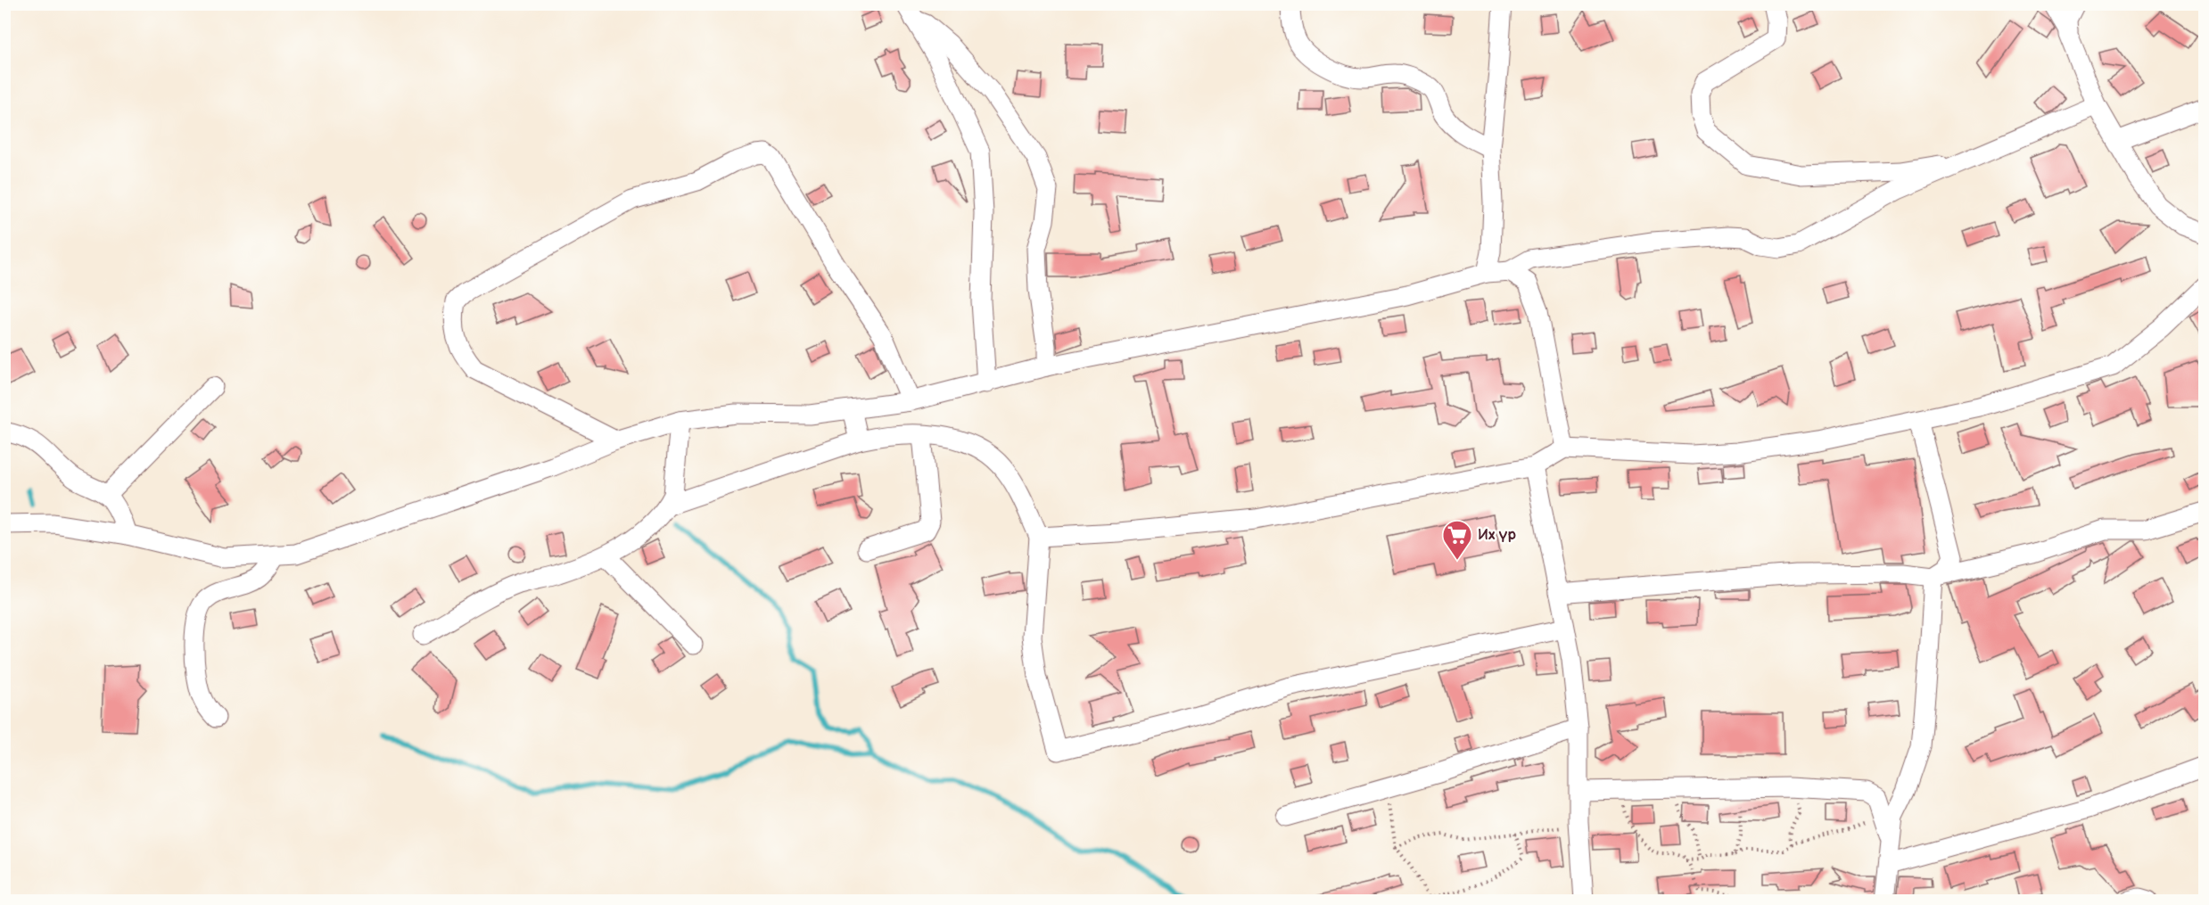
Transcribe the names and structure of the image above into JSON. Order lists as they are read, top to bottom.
{
  "places": {
    "supermarket": ["Их үр"]
  }
}
